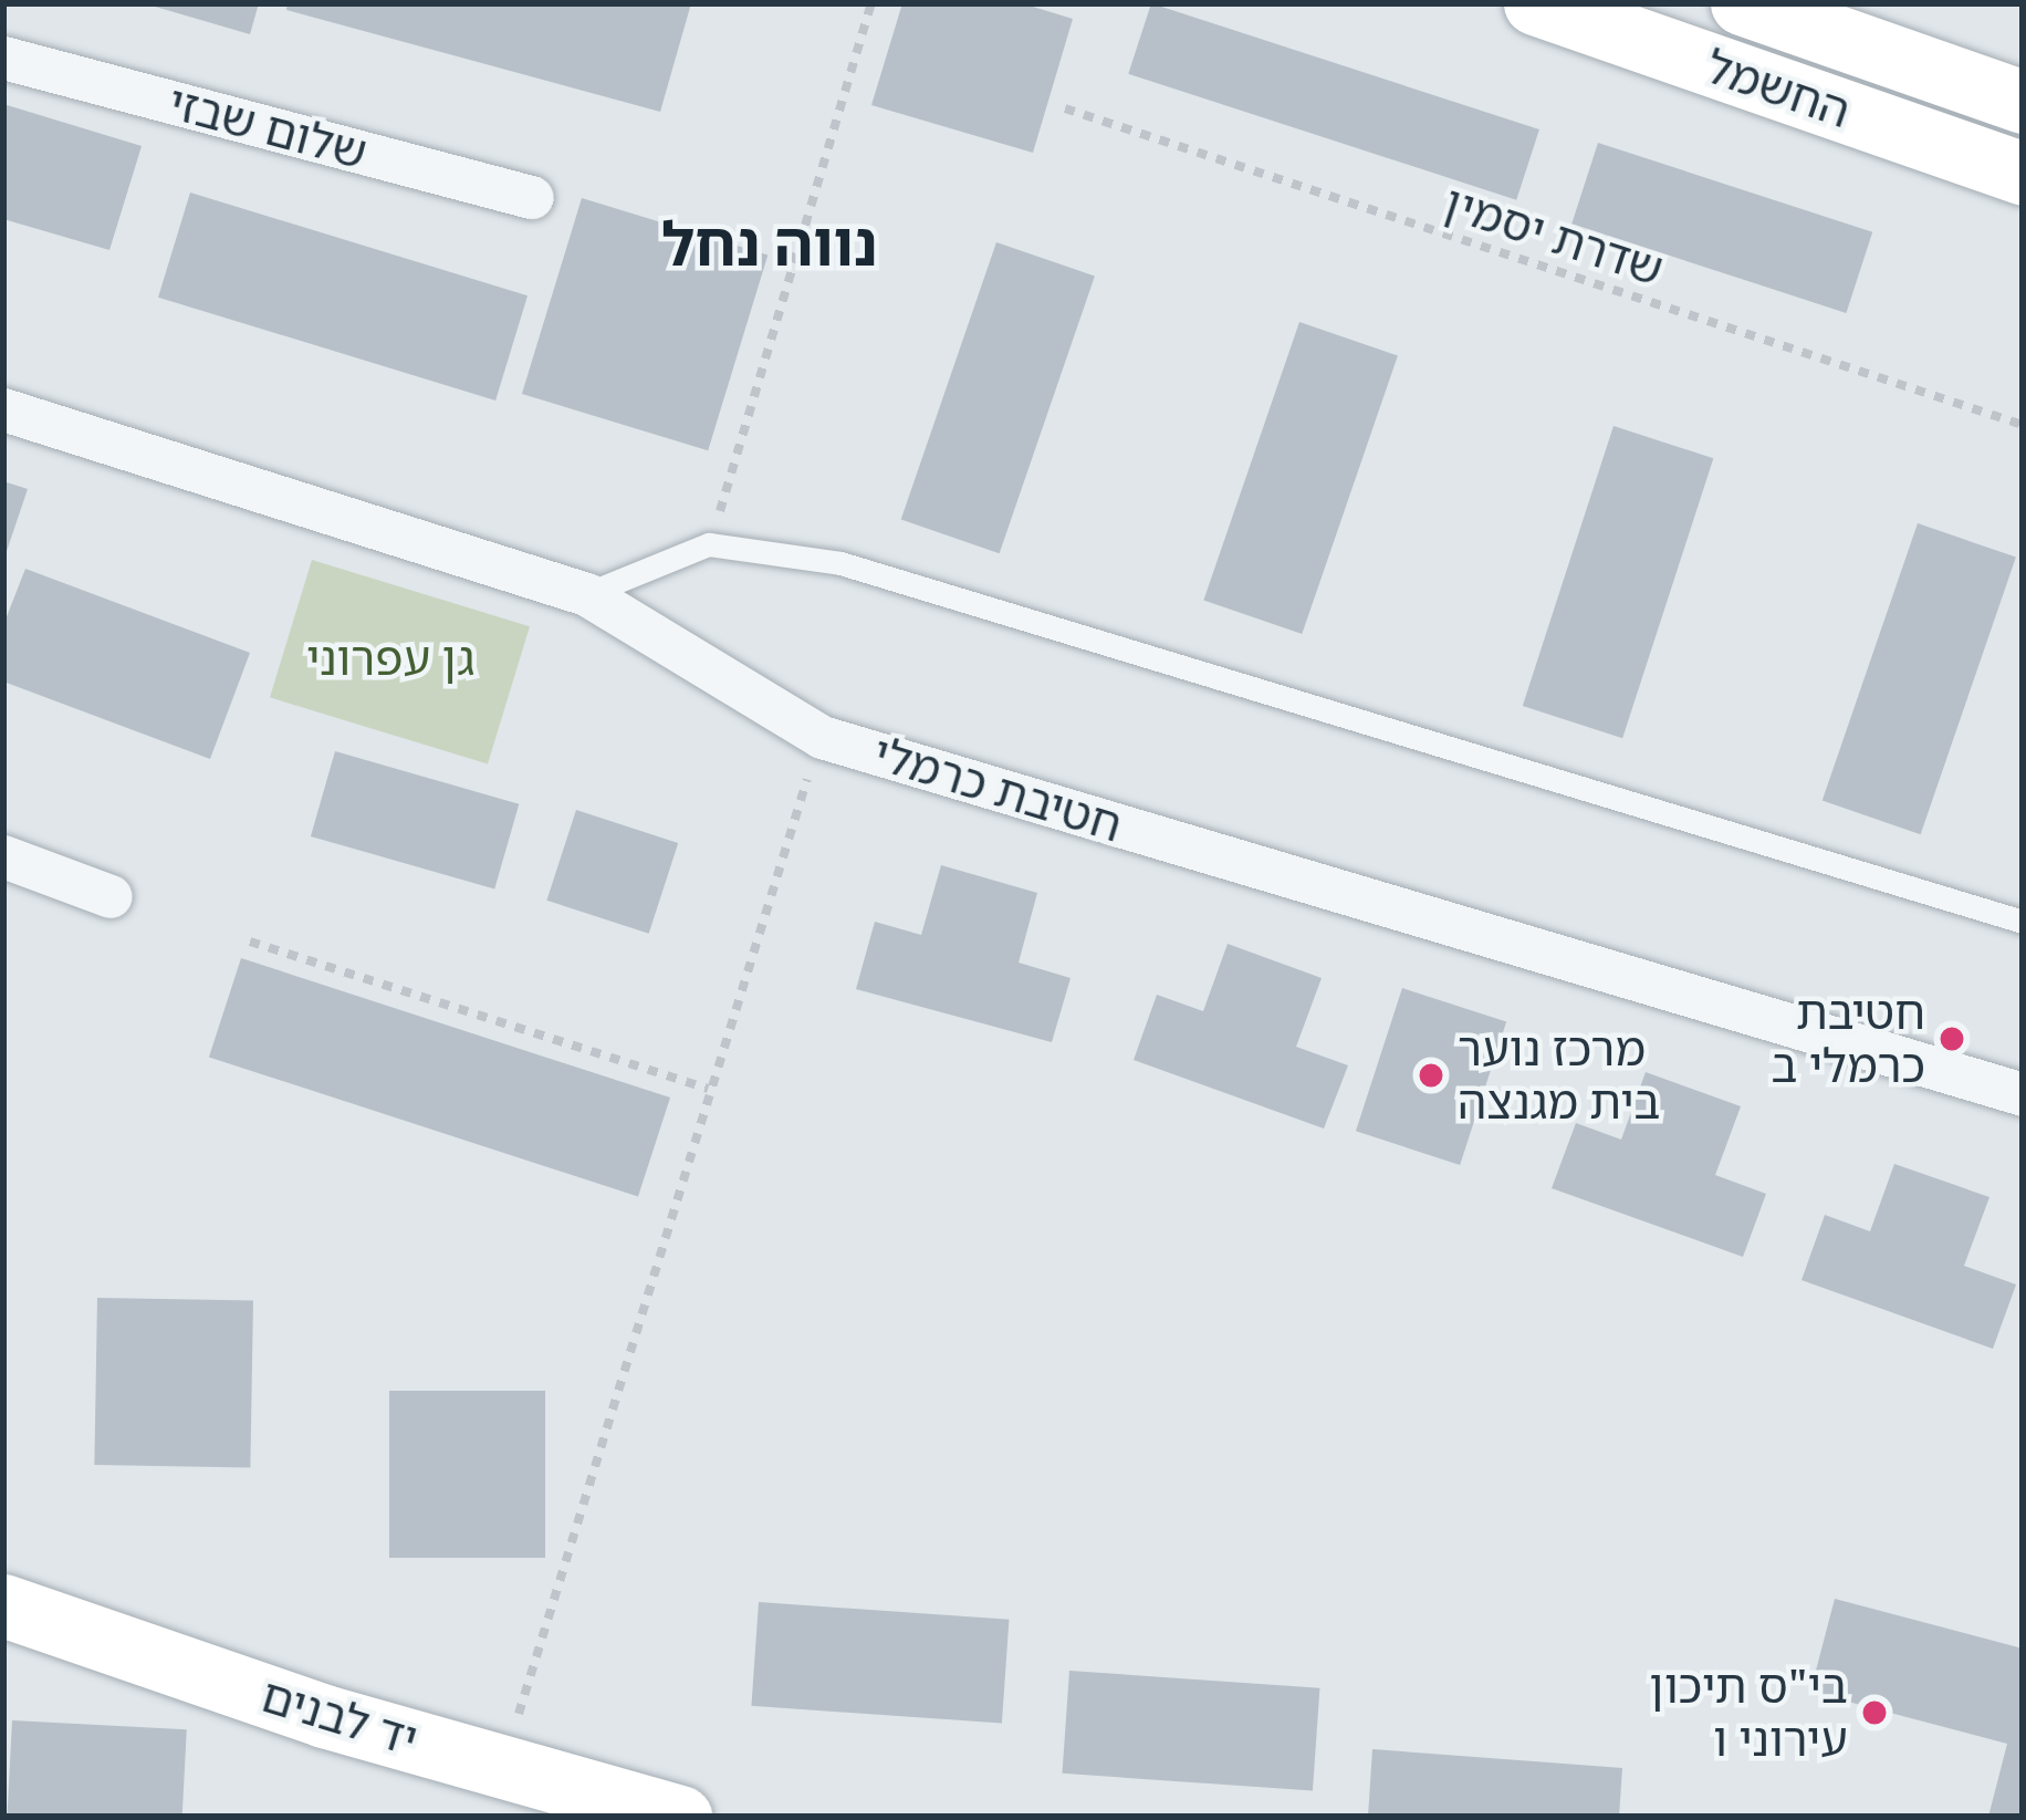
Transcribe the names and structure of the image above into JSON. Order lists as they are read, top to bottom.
{
  "streets": {
    "street": [
      "החשמל",
      "שלום שבזי",
      "חטיבת כרמלי",
      "יד לבנים"
    ],
    "path": ["שדרת יסמין"]
  },
  "districts": ["נווה נחל"],
  "parks": ["גן עפרוני"],
  "places": ["חטיבת כרמלי ב", "מרכז נוער בית מגנצה", "בי\"ס תיכון עירוני ו"]
}
